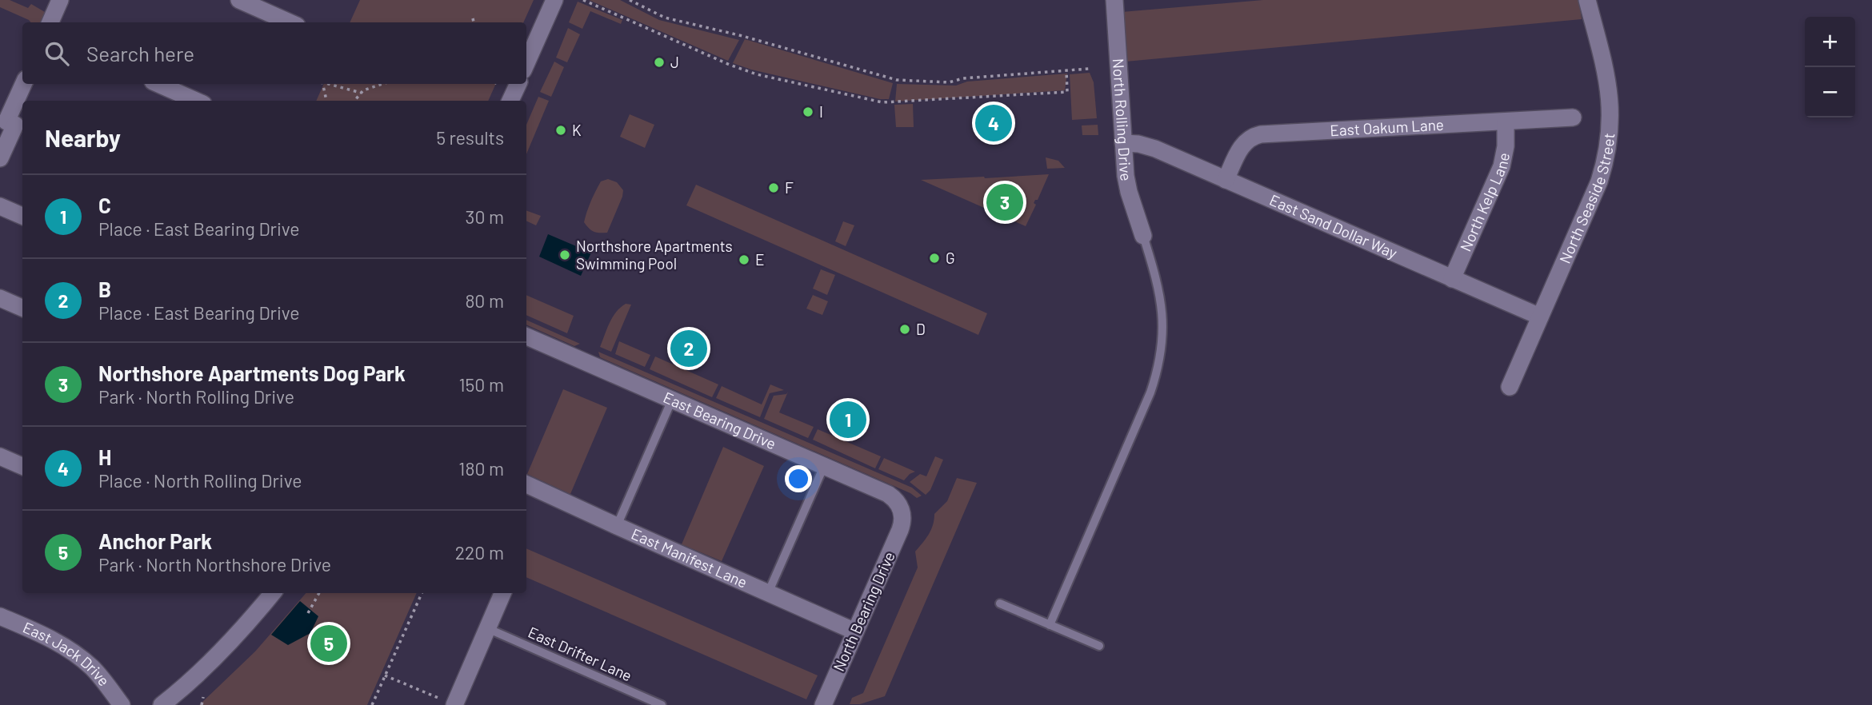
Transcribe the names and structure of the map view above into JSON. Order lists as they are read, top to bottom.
{
  "streets": {
    "street": [
      "North Rolling Drive",
      "East Oakum Lane",
      "North Seaside Street",
      "North Kelp Lane",
      "East Sand Dollar Way",
      "East Bearing Drive",
      "East Manifest Lane",
      "North Bearing Drive",
      "East Jack Drive"
    ],
    "lane": ["East Drifter Lane"]
  },
  "crossings": [
    ["North Rolling Drive", "East Sand Dollar Way"],
    ["East Oakum Lane", "North Kelp Lane"],
    ["East Oakum Lane", "East Sand Dollar Way"],
    ["North Seaside Street", "East Sand Dollar Way"],
    ["North Kelp Lane", "East Sand Dollar Way"],
    ["East Bearing Drive", "North Bearing Drive"],
    ["East Manifest Lane", "North Bearing Drive"]
  ],
  "places": [
    "J",
    "I",
    "K",
    "F",
    "Northshore Apartments Swimming Pool",
    "G",
    "E",
    "D"
  ],
  "page": {
    "map_buttons": ["+", "−"],
    "search": "Search here",
    "heading": ["Nearby", "5 results"],
    "pins": [
      "4",
      "3",
      "2",
      "1",
      "5"
    ],
    "list": [
      {
        "mark": "1",
        "name": "C",
        "note": "Place · East Bearing Drive",
        "value": "30 m"
      },
      {
        "mark": "2",
        "name": "B",
        "note": "Place · East Bearing Drive",
        "value": "80 m"
      },
      {
        "mark": "3",
        "name": "Northshore Apartments Dog Park",
        "note": "Park · North Rolling Drive",
        "value": "150 m"
      },
      {
        "mark": "4",
        "name": "H",
        "note": "Place · North Rolling Drive",
        "value": "180 m"
      },
      {
        "mark": "5",
        "name": "Anchor Park",
        "note": "Park · North Northshore Drive",
        "value": "220 m"
      }
    ]
  }
}
